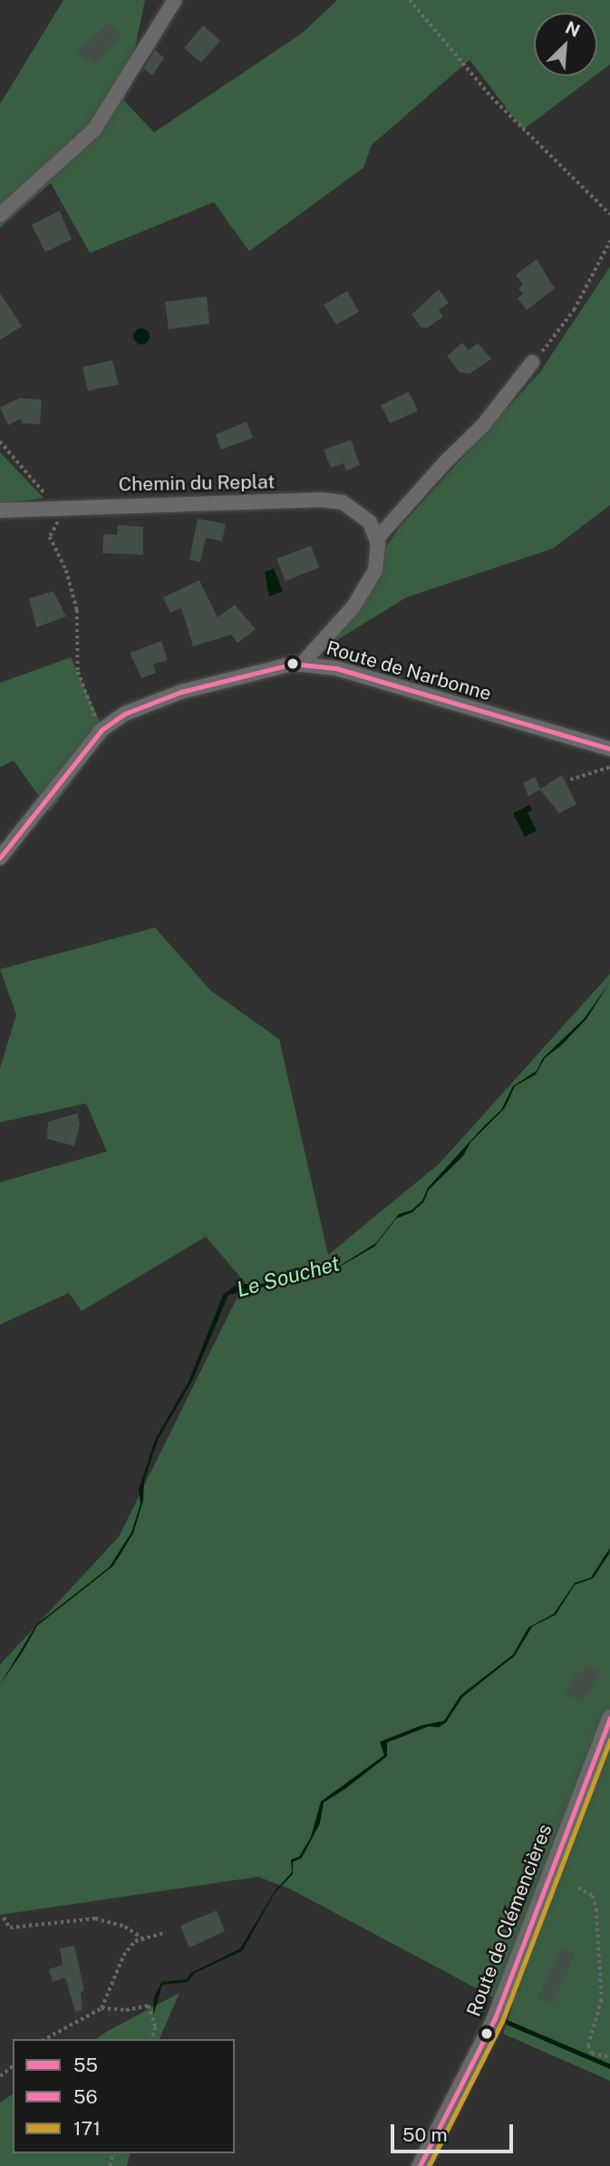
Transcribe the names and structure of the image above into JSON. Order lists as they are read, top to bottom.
{
  "streets": {
    "street": ["Chemin du Replat", "Route de Narbonne", "Route de Clémencières"]
  },
  "water": ["Le Souchet"],
  "lines": ["transit line 55", "transit line 56", "transit line 171"],
  "legend": ["55", "56", "171"],
  "scale_bar": "50 m",
  "north": "top right"
}
